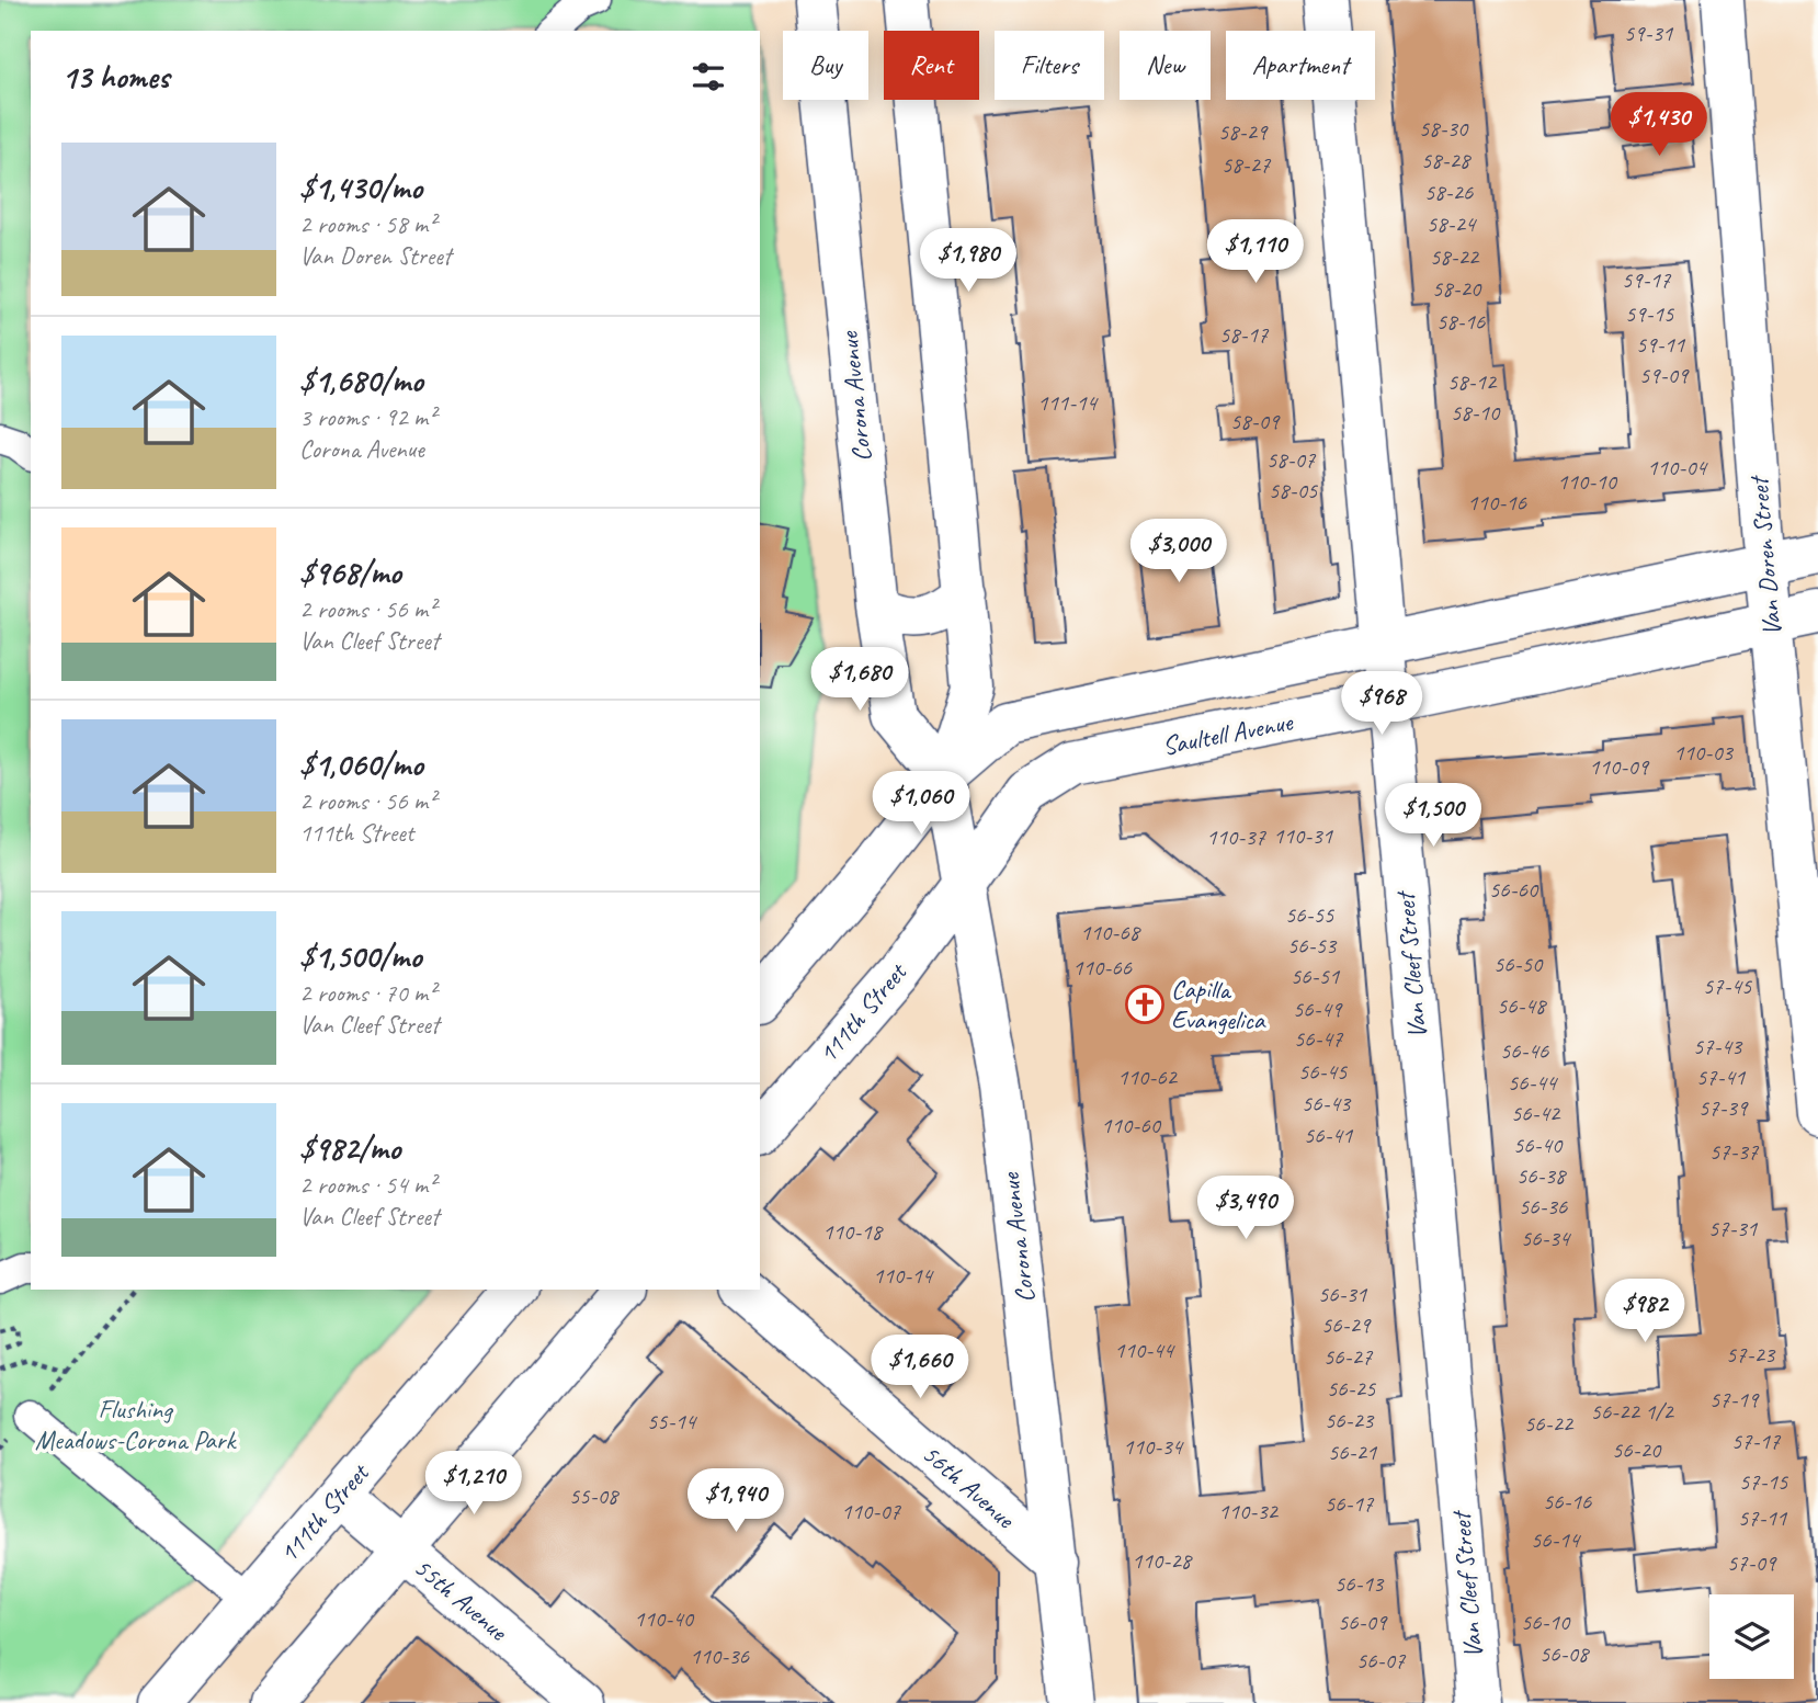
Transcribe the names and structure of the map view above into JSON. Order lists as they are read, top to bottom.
{
  "streets": {
    "street": [
      "Corona Avenue",
      "Van Doren Street",
      "Saultell Avenue",
      "Van Cleef Street",
      "111th Street",
      "56th Avenue",
      "55th Avenue"
    ]
  },
  "crossings": [
    ["Corona Avenue", "Saultell Avenue"],
    ["Corona Avenue", "111th Street"],
    ["Corona Avenue", "56th Avenue"],
    ["Van Doren Street", "Saultell Avenue"],
    ["Saultell Avenue", "Van Cleef Street"],
    ["Saultell Avenue", "111th Street"],
    ["111th Street", "55th Avenue"]
  ],
  "parks": ["Flushing Meadows-Corona Park"],
  "places": {
    "church": ["Capilla Evangelica"]
  },
  "house_numbers": [
    "59-31",
    "58-30",
    "58-29",
    "58-28",
    "58-27",
    "58-26",
    "58-24",
    "58-22",
    "59-17",
    "58-20",
    "59-15",
    "58-16",
    "58-17",
    "59-11",
    "59-09",
    "58-12",
    "111-14",
    "58-10",
    "58-09",
    "58-07",
    "110-04",
    "110-10",
    "58-05",
    "110-16",
    "110-03",
    "110-09",
    "110-31",
    "110-37",
    "56-60",
    "56-55",
    "110-68",
    "56-53",
    "56-50",
    "110-66",
    "56-51",
    "57-45",
    "56-48",
    "56-49",
    "56-47",
    "57-43",
    "56-46",
    "56-45",
    "110-62",
    "57-41",
    "56-44",
    "56-43",
    "57-39",
    "56-42",
    "110-60",
    "56-41",
    "56-40",
    "57-37",
    "56-38",
    "56-36",
    "57-31",
    "110-18",
    "56-34",
    "110-14",
    "56-31",
    "56-29",
    "110-44",
    "57-23",
    "56-27",
    "56-25",
    "57-19",
    "56-22 1/2",
    "56-23",
    "55-14",
    "56-22",
    "57-17",
    "110-34",
    "56-20",
    "56-21",
    "57-15",
    "55-08",
    "56-16",
    "56-17",
    "110-07",
    "110-32",
    "57-11",
    "56-14",
    "110-28",
    "57-09",
    "56-13",
    "110-40",
    "56-09",
    "56-10",
    "56-08",
    "110-36",
    "56-07"
  ],
  "page": {
    "chip": [
      "Buy",
      "Rent",
      "Filters",
      "New",
      "Apartment"
    ],
    "heading": "13 homes",
    "price": [
      "$1,430",
      "$1,110",
      "$1,980",
      "$3,000",
      "$1,680",
      "$968",
      "$1,060",
      "$1,500",
      "$3,490",
      "$982",
      "$1,660",
      "$1,210",
      "$1,940"
    ],
    "list": [
      {
        "name": "$1,430/mo",
        "note": "2 rooms · 58 m² · Van Doren Street"
      },
      {
        "name": "$1,680/mo",
        "note": "3 rooms · 92 m² · Corona Avenue"
      },
      {
        "name": "$968/mo",
        "note": "2 rooms · 56 m² · Van Cleef Street"
      },
      {
        "name": "$1,060/mo",
        "note": "2 rooms · 56 m² · 111th Street"
      },
      {
        "name": "$1,500/mo",
        "note": "2 rooms · 70 m² · Van Cleef Street"
      },
      {
        "name": "$982/mo",
        "note": "2 rooms · 54 m² · Van Cleef Street"
      }
    ]
  }
}
